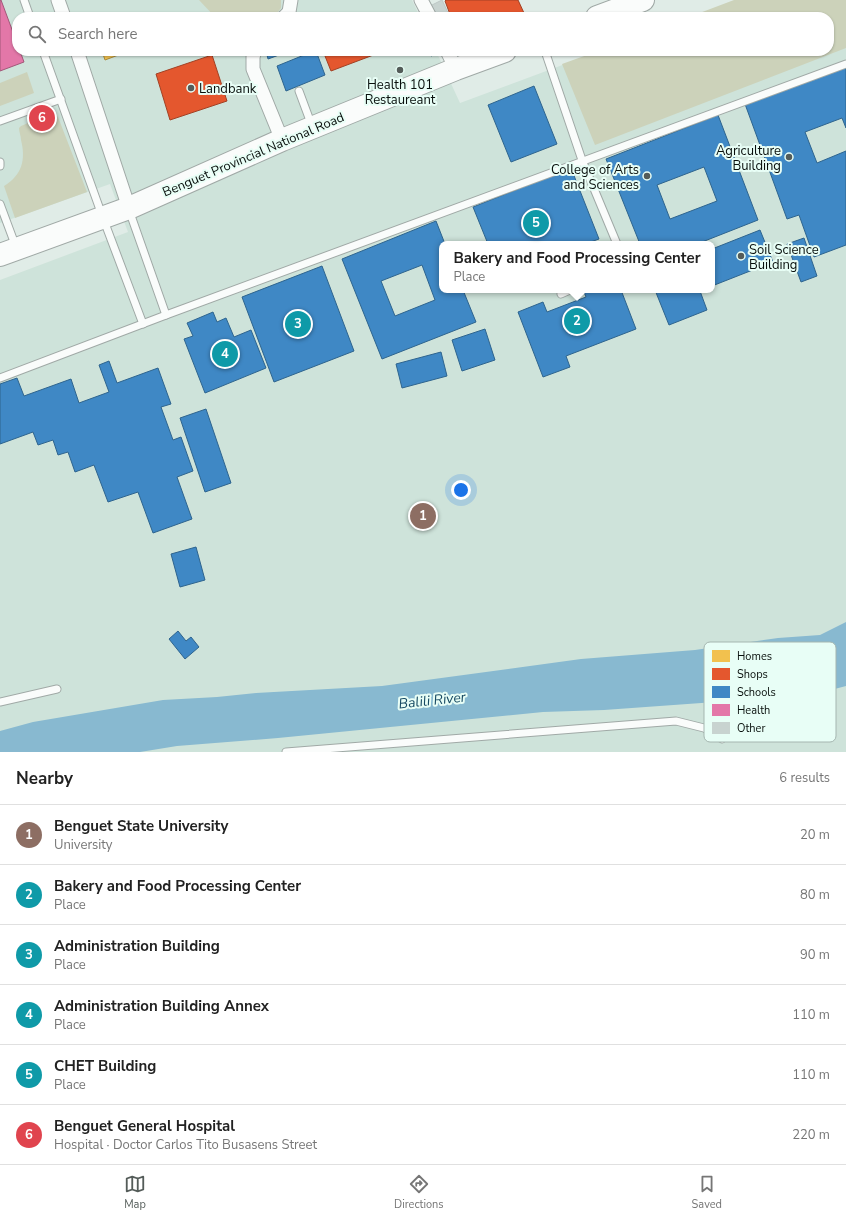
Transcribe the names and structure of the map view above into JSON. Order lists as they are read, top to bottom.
{
  "streets": {
    "highway": ["Benguet Provincial National Road"]
  },
  "water": ["Balili River"],
  "places": [
    "Health 101 Restaureant",
    "Landbank",
    "Agriculture Building",
    "College of Arts and Sciences",
    "Soil Science Building"
  ],
  "legend": [
    "Homes",
    "Shops",
    "Schools",
    "Health",
    "Other"
  ],
  "page": {
    "search": "Search here",
    "pins": [
      "6",
      "5",
      "2",
      "3",
      "4",
      "1"
    ],
    "popup": ["Bakery and Food Processing Center", "Place"],
    "heading": ["Nearby", "6 results"],
    "list": [
      {
        "mark": "1",
        "name": "Benguet State University",
        "note": "University",
        "value": "20 m"
      },
      {
        "mark": "2",
        "name": "Bakery and Food Processing Center",
        "note": "Place",
        "value": "80 m"
      },
      {
        "mark": "3",
        "name": "Administration Building",
        "note": "Place",
        "value": "90 m"
      },
      {
        "mark": "4",
        "name": "Administration Building Annex",
        "note": "Place",
        "value": "110 m"
      },
      {
        "mark": "5",
        "name": "CHET Building",
        "note": "Place",
        "value": "110 m"
      },
      {
        "mark": "6",
        "name": "Benguet General Hospital",
        "note": "Hospital · Doctor Carlos Tito Busasens Street",
        "value": "220 m"
      }
    ],
    "nav": ["Map", "Directions", "Saved"]
  }
}
